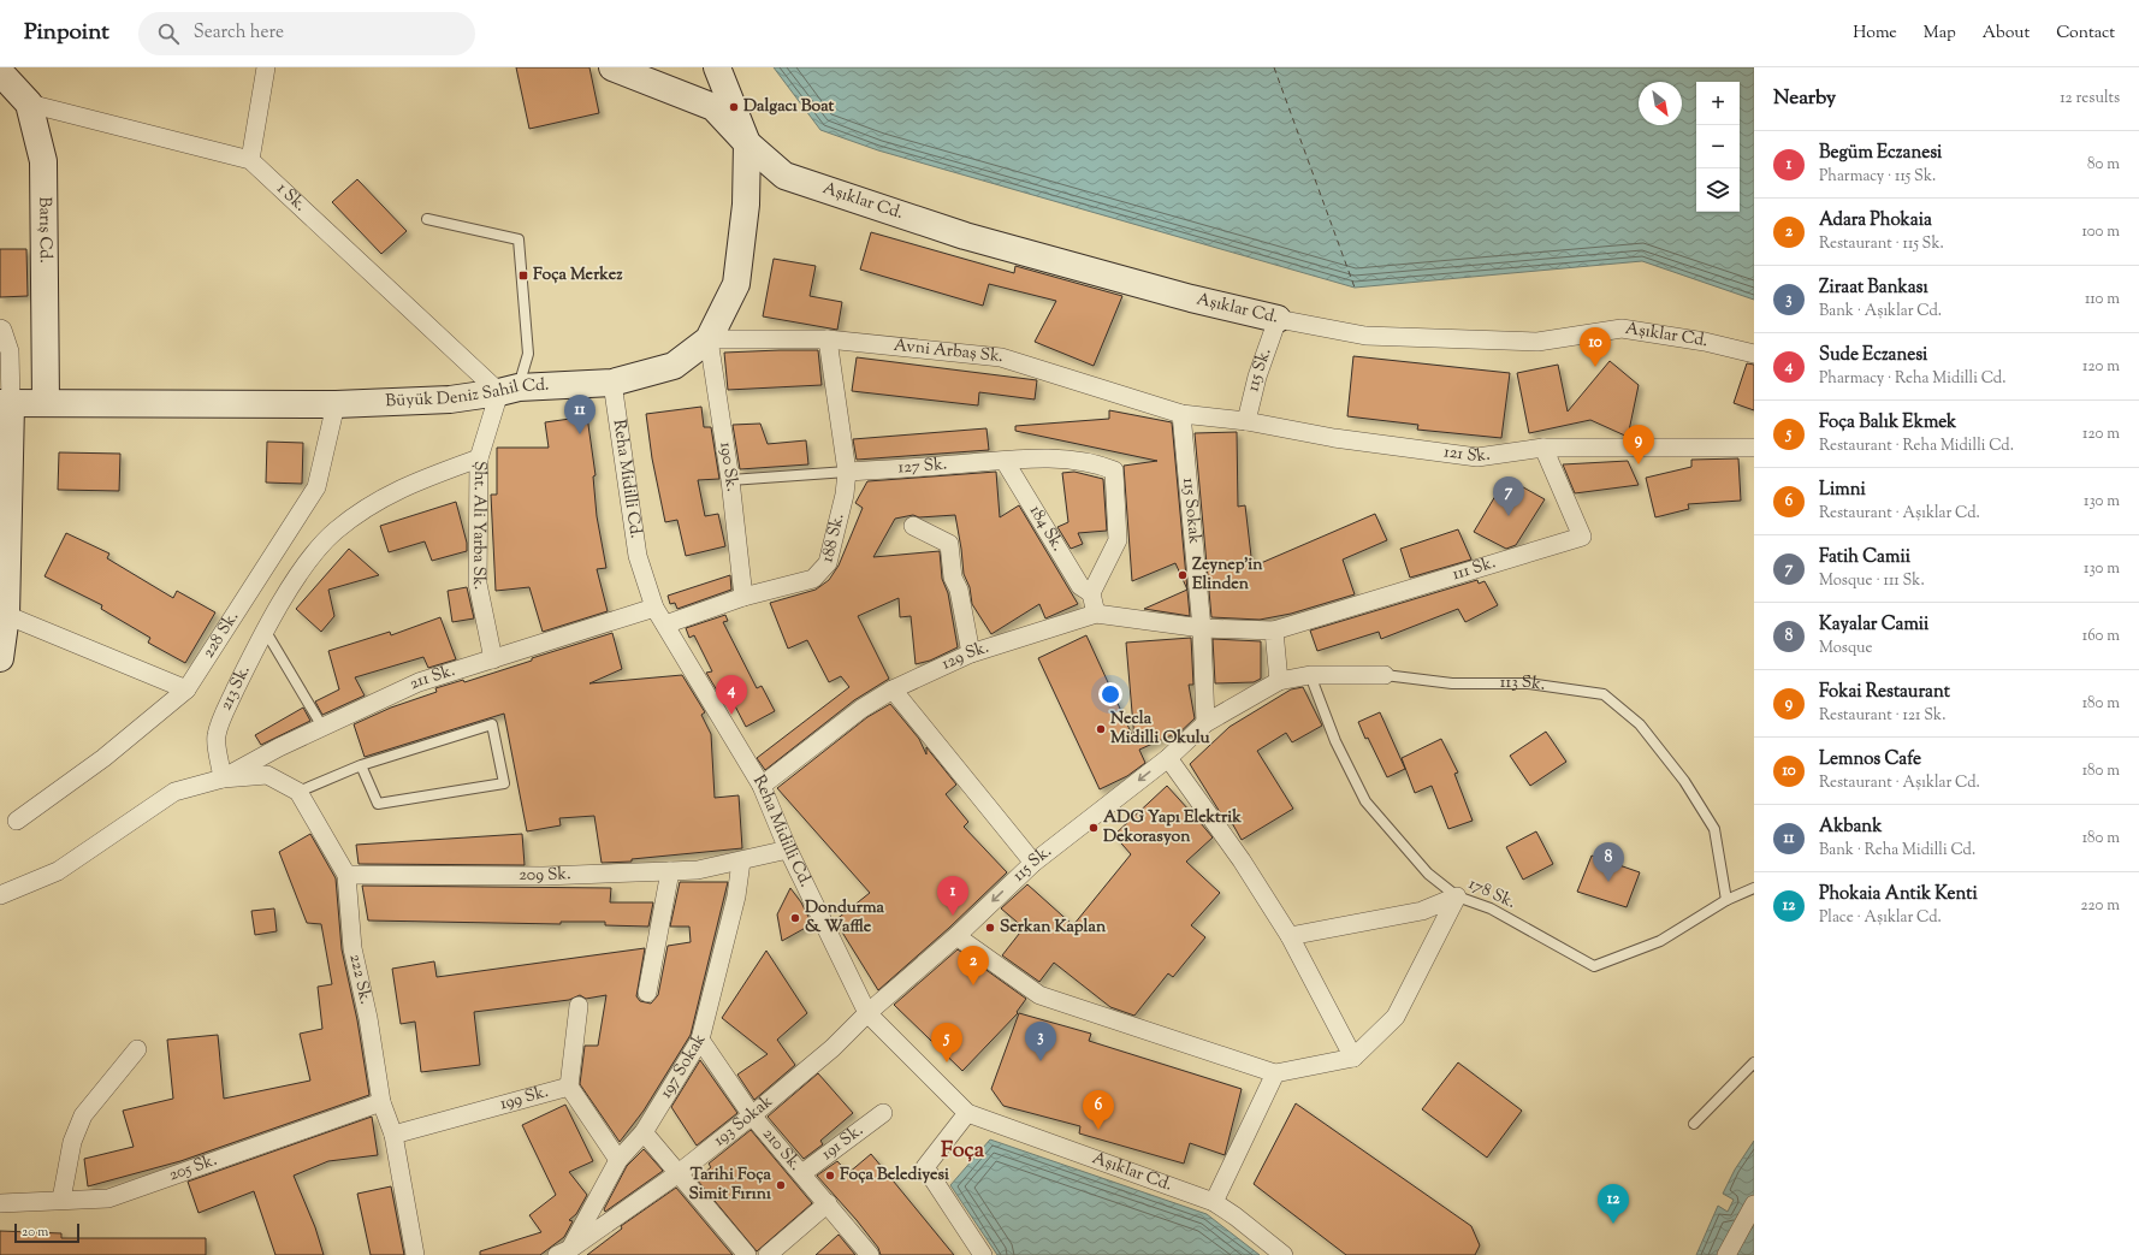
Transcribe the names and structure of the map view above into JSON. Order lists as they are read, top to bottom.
{
  "streets": {
    "street": [
      "1 Sk.",
      "Aşıklar Cd.",
      "Barış Cd.",
      "Avni Arbaş Sk.",
      "115 Sk.",
      "Büyük Deniz Sahil Cd.",
      "121 Sk.",
      "190 Sk.",
      "127 Sk.",
      "Reha Midilli Cd.",
      "115 Sokak",
      "Şht. Ali Yarba Sk.",
      "184 Sk.",
      "188 Sk.",
      "111 Sk.",
      "228 Sk.",
      "129 Sk.",
      "211 Sk.",
      "113 Sk.",
      "213 Sk.",
      "209 Sk.",
      "222 Sk.",
      "197 Sokak",
      "199 Sk.",
      "193 Sokak",
      "191 Sk.",
      "210 Sk.",
      "205 Sk."
    ],
    "lane": ["178 Sk."]
  },
  "crossings": [
    ["1 Sk.", "Barış Cd."],
    ["1 Sk.", "Büyük Deniz Sahil Cd."],
    ["1 Sk.", "Şht. Ali Yarba Sk."],
    ["Aşıklar Cd.", "115 Sk."],
    ["Aşıklar Cd.", "Büyük Deniz Sahil Cd."],
    ["Aşıklar Cd.", "Reha Midilli Cd."],
    ["Barış Cd.", "Büyük Deniz Sahil Cd."],
    ["Avni Arbaş Sk.", "Büyük Deniz Sahil Cd."],
    ["Avni Arbaş Sk.", "121 Sk."],
    ["Avni Arbaş Sk.", "190 Sk."],
    ["Avni Arbaş Sk.", "115 Sokak"],
    ["Avni Arbaş Sk.", "188 Sk."],
    ["115 Sk.", "121 Sk."],
    ["115 Sk.", "Reha Midilli Cd."],
    ["115 Sk.", "115 Sokak"],
    ["115 Sk.", "113 Sk."],
    ["115 Sk.", "193 Sokak"],
    ["Büyük Deniz Sahil Cd.", "190 Sk."],
    ["Büyük Deniz Sahil Cd.", "Reha Midilli Cd."],
    ["Büyük Deniz Sahil Cd.", "Şht. Ali Yarba Sk."],
    ["Büyük Deniz Sahil Cd.", "228 Sk."],
    ["121 Sk.", "115 Sokak"],
    ["121 Sk.", "111 Sk."],
    ["190 Sk.", "127 Sk."],
    ["190 Sk.", "188 Sk."],
    ["127 Sk.", "184 Sk."],
    ["127 Sk.", "188 Sk."],
    ["Reha Midilli Cd.", "188 Sk."],
    ["Reha Midilli Cd.", "129 Sk."],
    ["Reha Midilli Cd.", "211 Sk."],
    ["Reha Midilli Cd.", "209 Sk."],
    ["Reha Midilli Cd.", "193 Sokak"],
    ["115 Sokak", "129 Sk."],
    ["115 Sokak", "113 Sk."],
    ["Şht. Ali Yarba Sk.", "211 Sk."],
    ["Şht. Ali Yarba Sk.", "213 Sk."],
    ["111 Sk.", "129 Sk."],
    ["211 Sk.", "213 Sk."],
    ["113 Sk.", "178 Sk."],
    ["209 Sk.", "222 Sk."],
    ["209 Sk.", "197 Sokak"],
    ["222 Sk.", "199 Sk."],
    ["222 Sk.", "205 Sk."],
    ["197 Sokak", "199 Sk."],
    ["197 Sokak", "193 Sokak"],
    ["197 Sokak", "210 Sk."],
    ["193 Sokak", "210 Sk."],
    ["191 Sk.", "210 Sk."]
  ],
  "one_way": ["115 Sk."],
  "districts": ["Foça"],
  "places": {
    "other": [
      "Dalgacı Boat",
      "Zeynep'in Elinden",
      "Necla Midilli Okulu",
      "ADG Yapı Elektrik Dekorasyon",
      "Dondurma & Waffle",
      "Serkan Kaplan",
      "Foça Belediyesi",
      "Tarihi Foça Simit Fırını"
    ],
    "transit": ["Foça Merkez"]
  },
  "scale_bar": "20 m",
  "north": "bottom right",
  "page": {
    "header": "Pinpoint",
    "search": "Search here",
    "nav": [
      "Home",
      "Map",
      "About",
      "Contact"
    ],
    "heading": ["Nearby", "12 results"],
    "map_buttons": ["+", "−"],
    "list": [
      {
        "mark": "1",
        "name": "Begüm Eczanesi",
        "note": "Pharmacy · 115 Sk.",
        "value": "80 m"
      },
      {
        "mark": "2",
        "name": "Adara Phokaia",
        "note": "Restaurant · 115 Sk.",
        "value": "100 m"
      },
      {
        "mark": "3",
        "name": "Ziraat Bankası",
        "note": "Bank · Aşıklar Cd.",
        "value": "110 m"
      },
      {
        "mark": "4",
        "name": "Sude Eczanesi",
        "note": "Pharmacy · Reha Midilli Cd.",
        "value": "120 m"
      },
      {
        "mark": "5",
        "name": "Foça Balık Ekmek",
        "note": "Restaurant · Reha Midilli Cd.",
        "value": "120 m"
      },
      {
        "mark": "6",
        "name": "Limni",
        "note": "Restaurant · Aşıklar Cd.",
        "value": "130 m"
      },
      {
        "mark": "7",
        "name": "Fatih Camii",
        "note": "Mosque · 111 Sk.",
        "value": "130 m"
      },
      {
        "mark": "8",
        "name": "Kayalar Camii",
        "note": "Mosque",
        "value": "160 m"
      },
      {
        "mark": "9",
        "name": "Fokai Restaurant",
        "note": "Restaurant · 121 Sk.",
        "value": "180 m"
      },
      {
        "mark": "10",
        "name": "Lemnos Cafe",
        "note": "Restaurant · Aşıklar Cd.",
        "value": "180 m"
      },
      {
        "mark": "11",
        "name": "Akbank",
        "note": "Bank · Reha Midilli Cd.",
        "value": "180 m"
      },
      {
        "mark": "12",
        "name": "Phokaia Antik Kenti",
        "note": "Place · Aşıklar Cd.",
        "value": "220 m"
      }
    ],
    "pins": [
      "10",
      "11",
      "9",
      "7",
      "4",
      "8",
      "1",
      "2",
      "3",
      "5",
      "6",
      "12"
    ],
    "scale": "20 m"
  }
}
